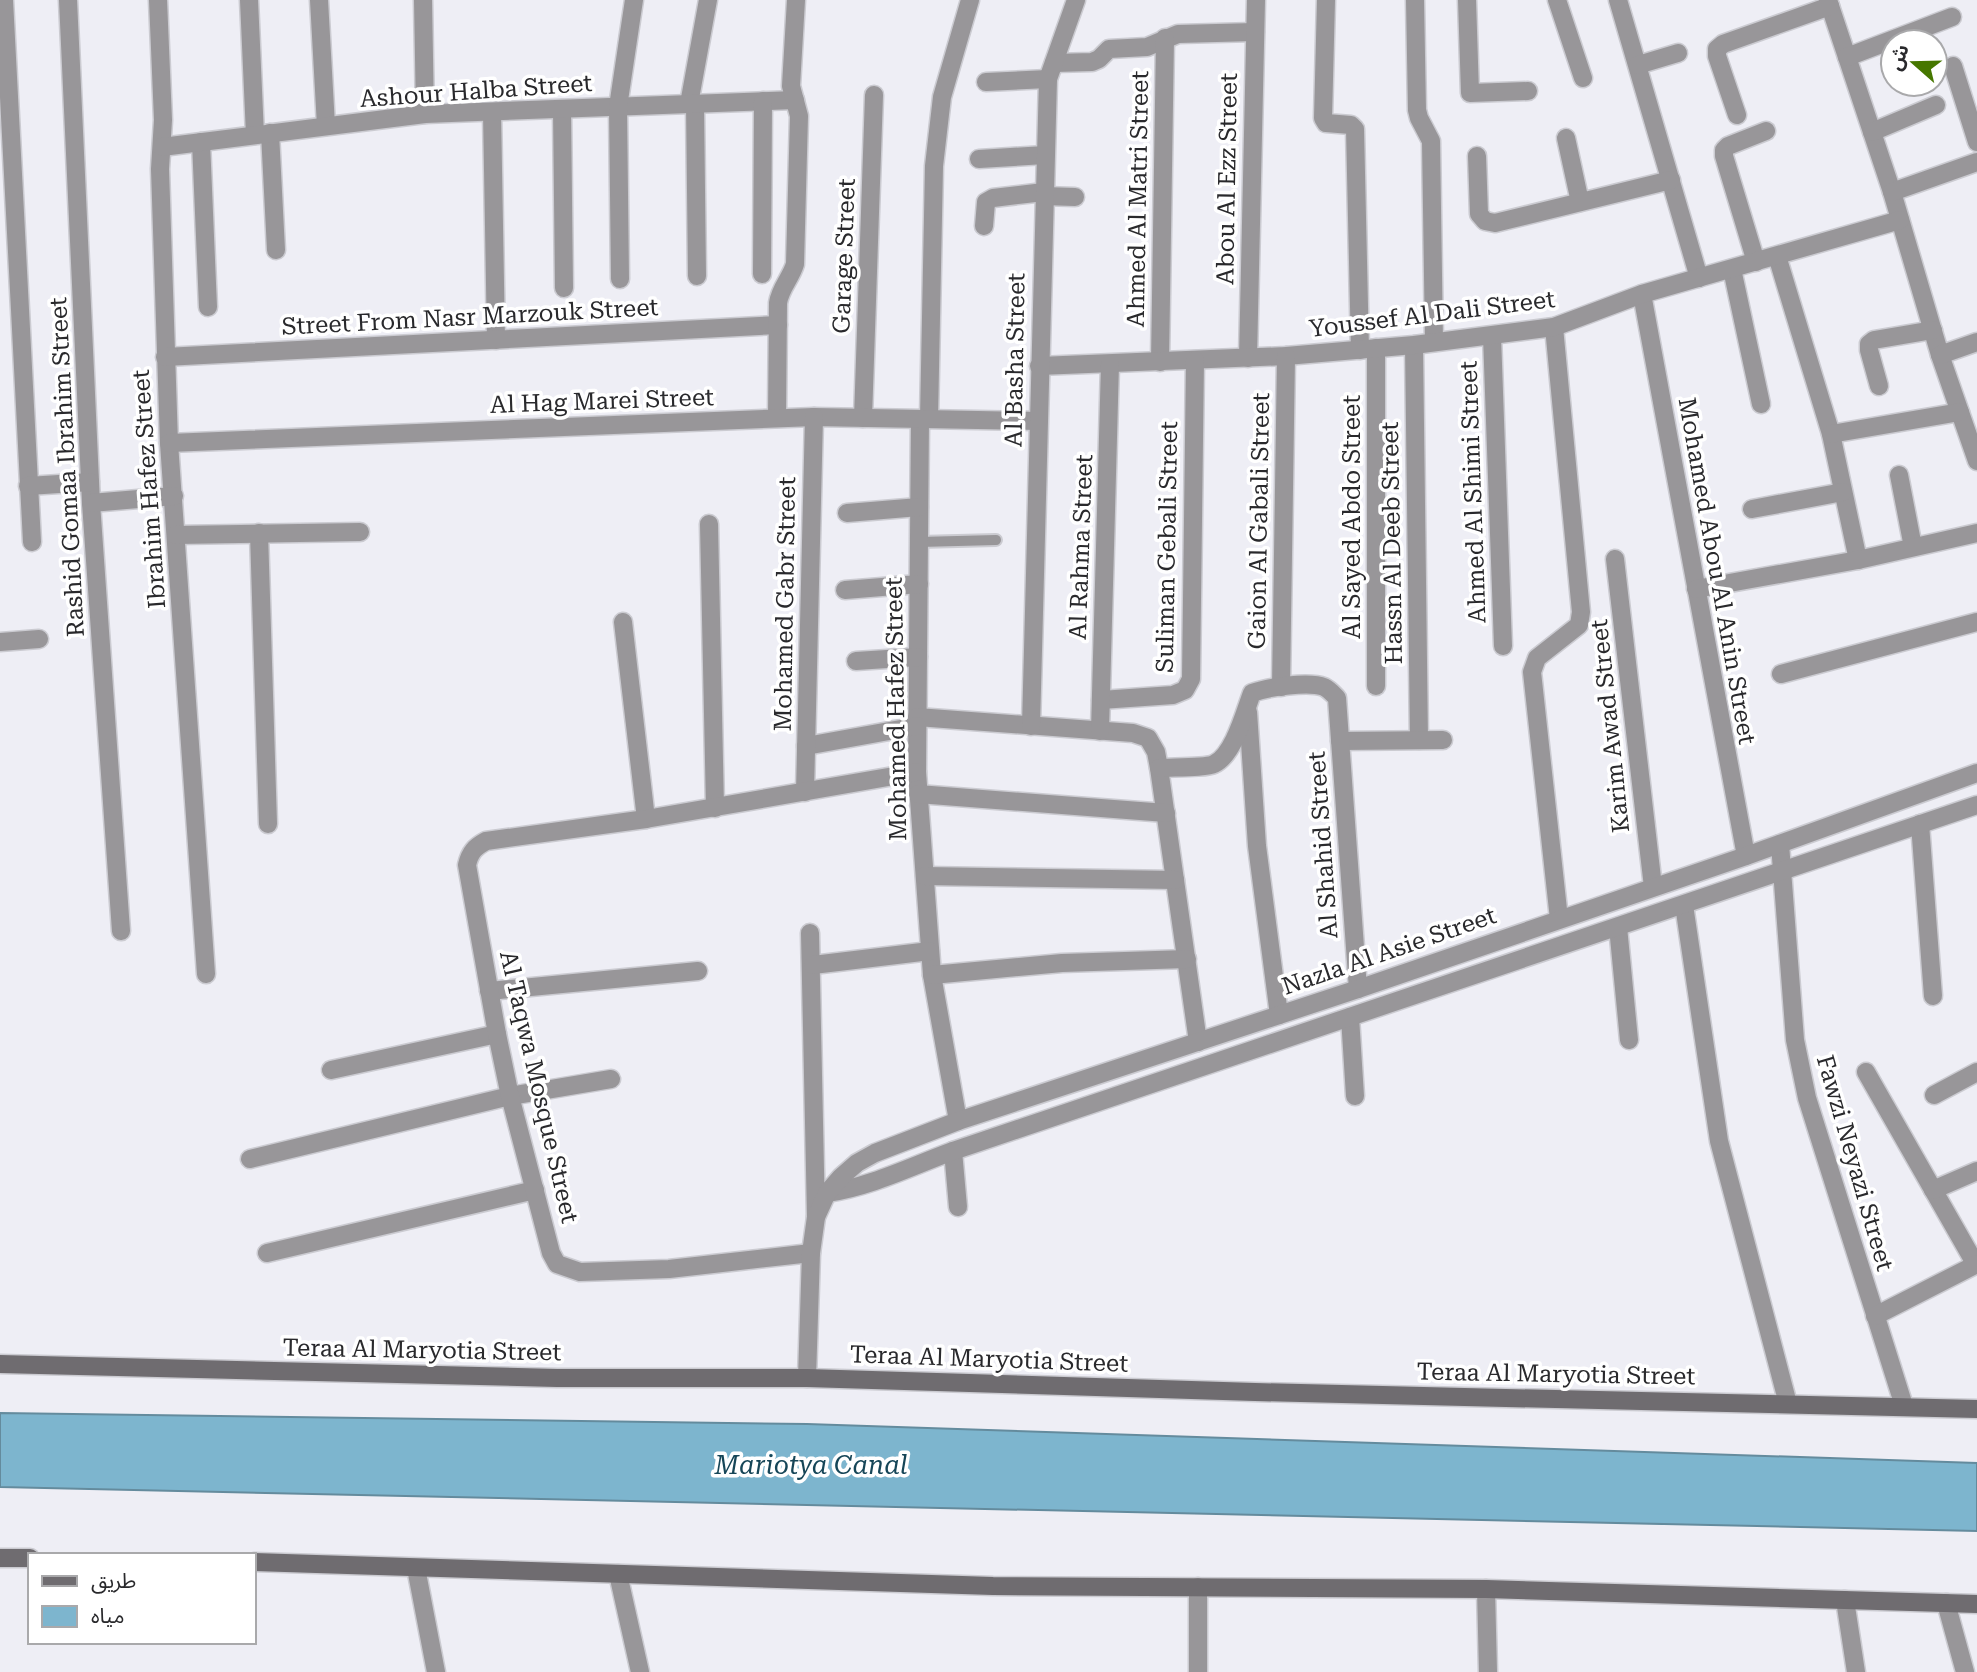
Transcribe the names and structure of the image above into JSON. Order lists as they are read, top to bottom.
{
  "streets": {
    "main road": ["Teraa Al Maryotia Street"],
    "street": [
      "Ashour Halba Street",
      "Abou Al Ezz Street",
      "Ahmed Al Matri Street",
      "Garage Street",
      "Youssef Al Dali Street",
      "Street From Nasr Marzouk Street",
      "Al Basha Street",
      "Al Hag Marei Street",
      "Rashid Gomaa Ibrahim Street",
      "Ibrahim Hafez Street",
      "Ahmed Al Shimi Street",
      "Al Sayed Abdo Street",
      "Gaion Al Gabali Street",
      "Hassn Al Deeb Street",
      "Al Rahma Street",
      "Suliman Gebali Street",
      "Mohamed Abou Al Anin Street",
      "Mohamed Gabr Street",
      "Mohamed Hafez Street",
      "Karim Awad Street",
      "Al Shahid Street",
      "Nazla Al Asie Street",
      "Al Taqwa Mosque Street",
      "Fawzi Neyazi Street"
    ]
  },
  "crossings": [
    ["Ashour Halba Street", "Ibrahim Hafez Street"],
    ["Abou Al Ezz Street", "Youssef Al Dali Street"],
    ["Ahmed Al Matri Street", "Youssef Al Dali Street"],
    ["Garage Street", "Al Hag Marei Street"],
    ["Youssef Al Dali Street", "Al Basha Street"],
    ["Youssef Al Dali Street", "Ahmed Al Shimi Street"],
    ["Youssef Al Dali Street", "Al Sayed Abdo Street"],
    ["Youssef Al Dali Street", "Gaion Al Gabali Street"],
    ["Youssef Al Dali Street", "Hassn Al Deeb Street"],
    ["Youssef Al Dali Street", "Al Rahma Street"],
    ["Youssef Al Dali Street", "Suliman Gebali Street"],
    ["Youssef Al Dali Street", "Mohamed Abou Al Anin Street"],
    ["Street From Nasr Marzouk Street", "Ibrahim Hafez Street"],
    ["Al Basha Street", "Al Hag Marei Street"],
    ["Al Hag Marei Street", "Ibrahim Hafez Street"],
    ["Al Hag Marei Street", "Mohamed Gabr Street"],
    ["Al Hag Marei Street", "Mohamed Hafez Street"],
    ["Gaion Al Gabali Street", "Al Shahid Street"],
    ["Al Rahma Street", "Suliman Gebali Street"],
    ["Mohamed Abou Al Anin Street", "Nazla Al Asie Street"],
    ["Mohamed Hafez Street", "Nazla Al Asie Street"],
    ["Karim Awad Street", "Nazla Al Asie Street"],
    ["Al Shahid Street", "Nazla Al Asie Street"],
    ["Nazla Al Asie Street", "Al Taqwa Mosque Street"],
    ["Nazla Al Asie Street", "Fawzi Neyazi Street"],
    ["Nazla Al Asie Street", "Teraa Al Maryotia Street"],
    ["Fawzi Neyazi Street", "Teraa Al Maryotia Street"]
  ],
  "water": ["Mariotya Canal"],
  "legend": ["طريق", "مياه"],
  "north": "left"
}
